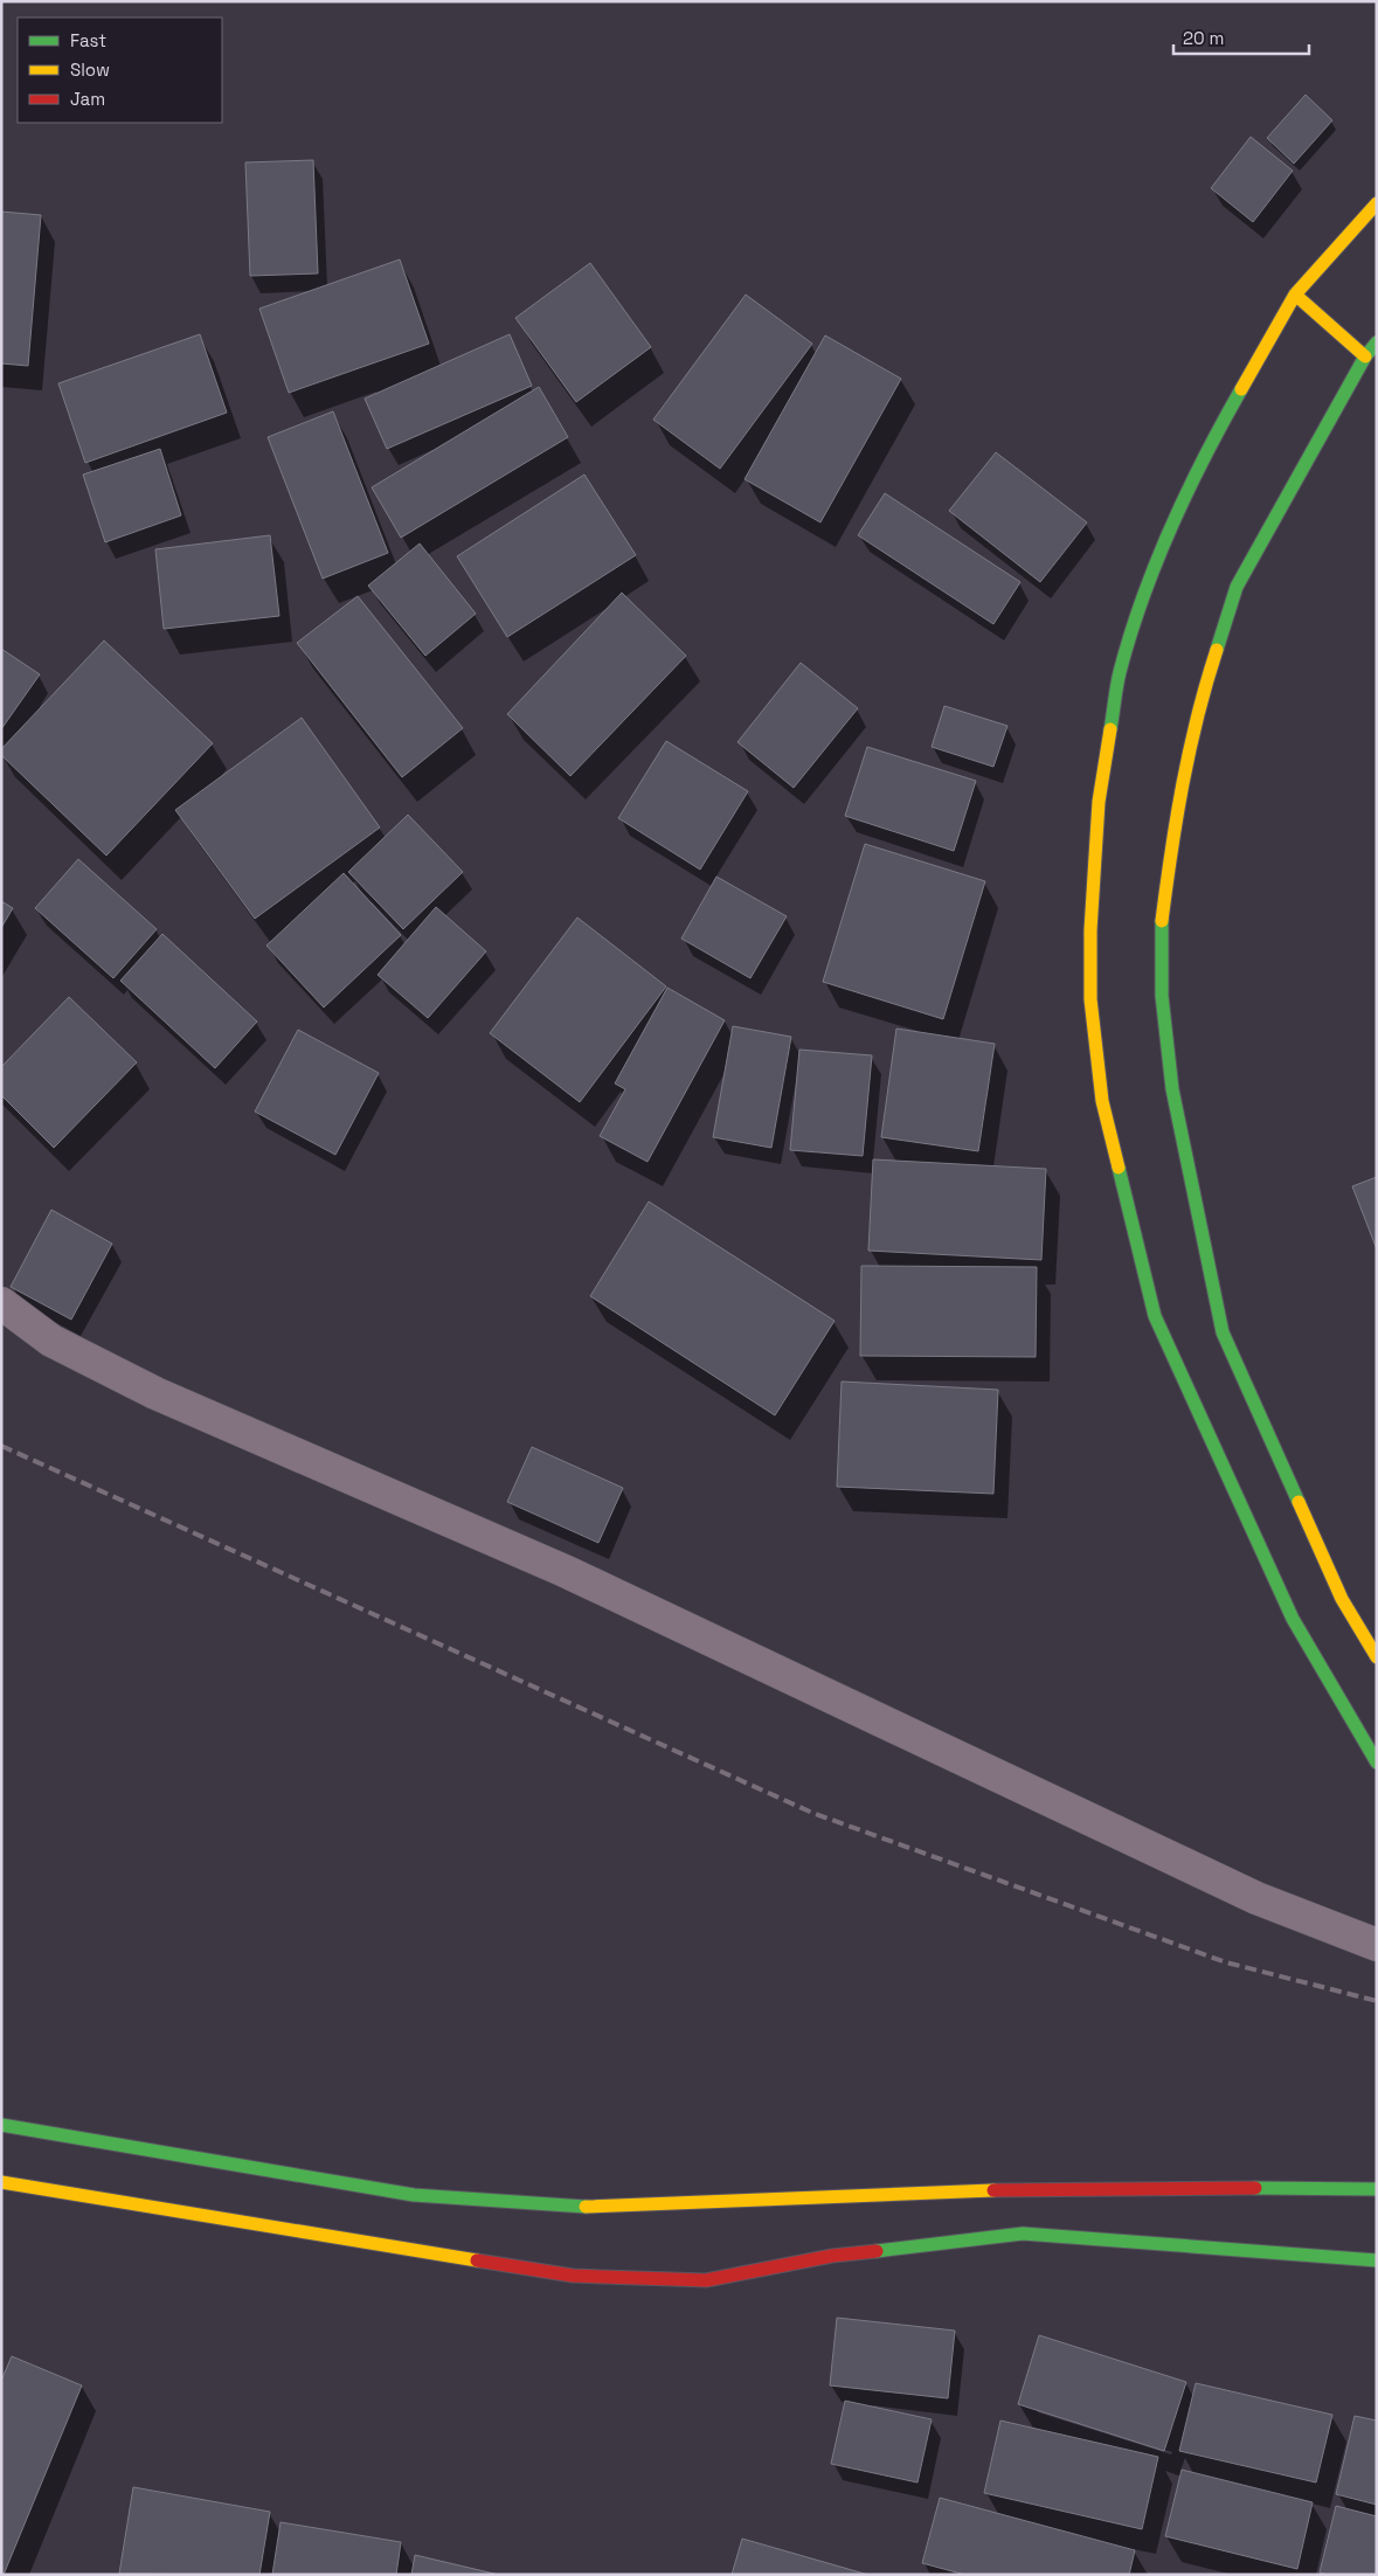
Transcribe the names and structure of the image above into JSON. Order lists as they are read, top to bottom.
{
  "legend": ["Fast", "Slow", "Jam"],
  "scale_bar": "20 m"
}
